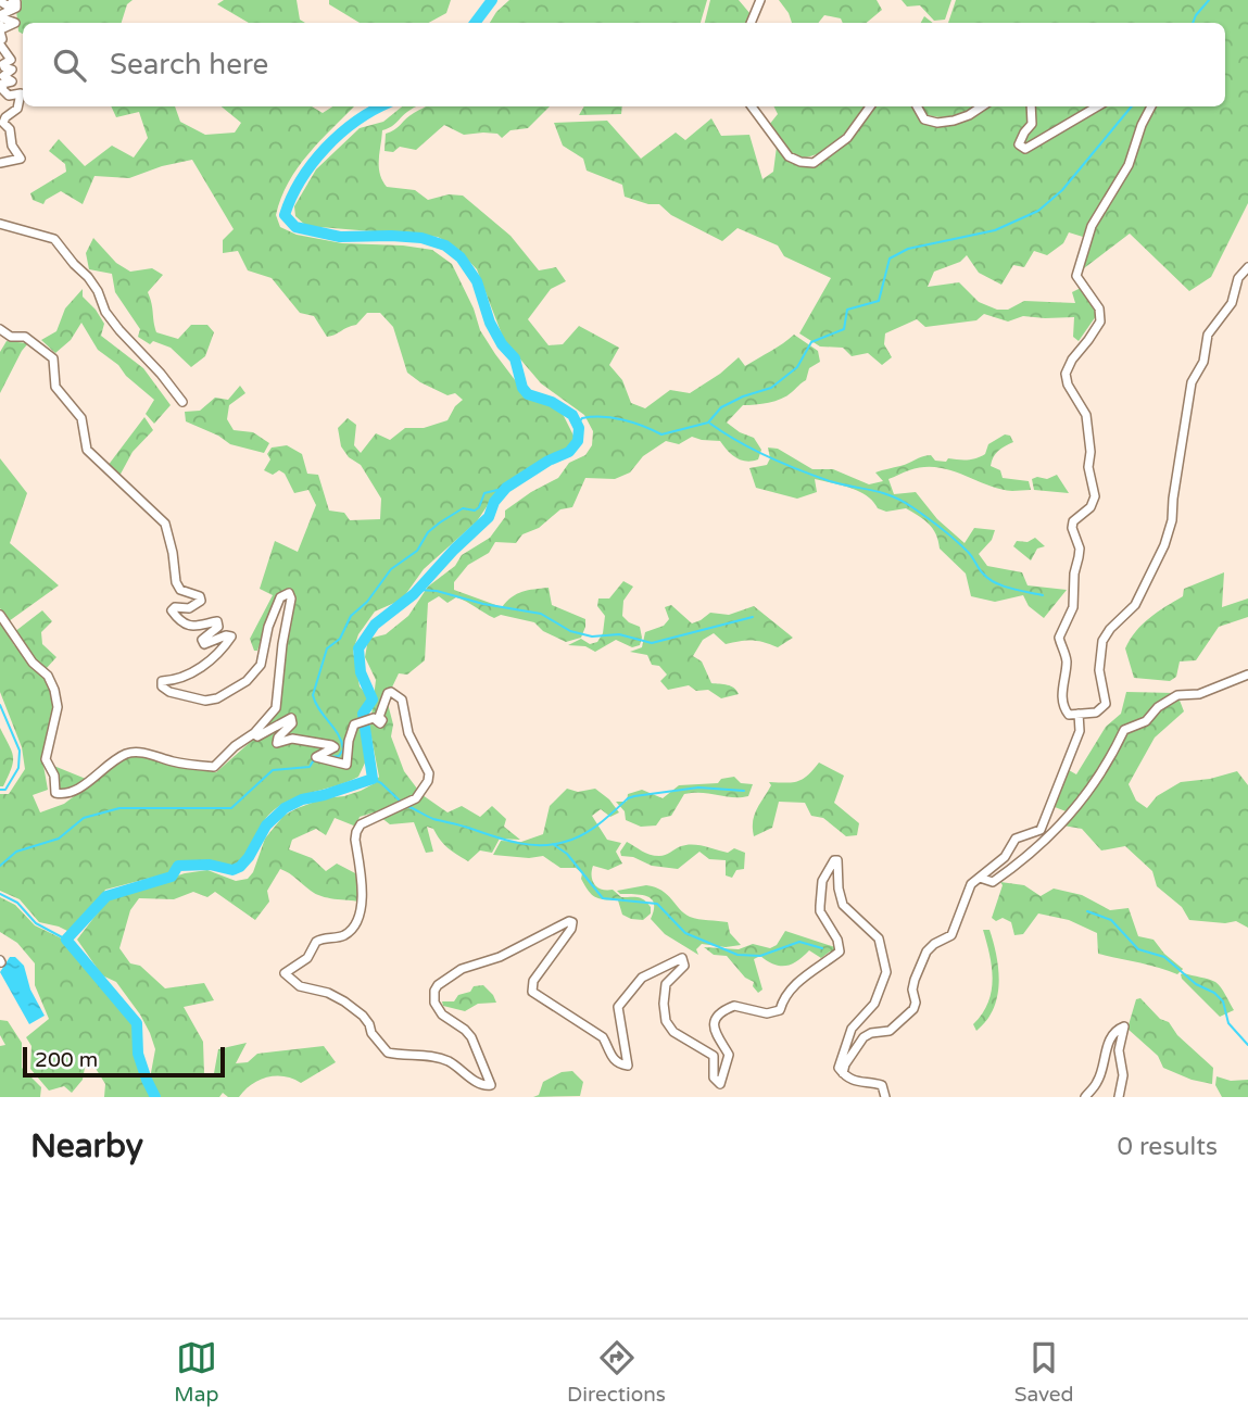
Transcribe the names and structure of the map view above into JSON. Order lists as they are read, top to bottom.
{
  "scale_bar": "200 m",
  "page": {
    "search": "Search here",
    "scale": "200 m",
    "heading": ["Nearby", "0 results"],
    "nav": ["Map", "Directions", "Saved"]
  }
}
